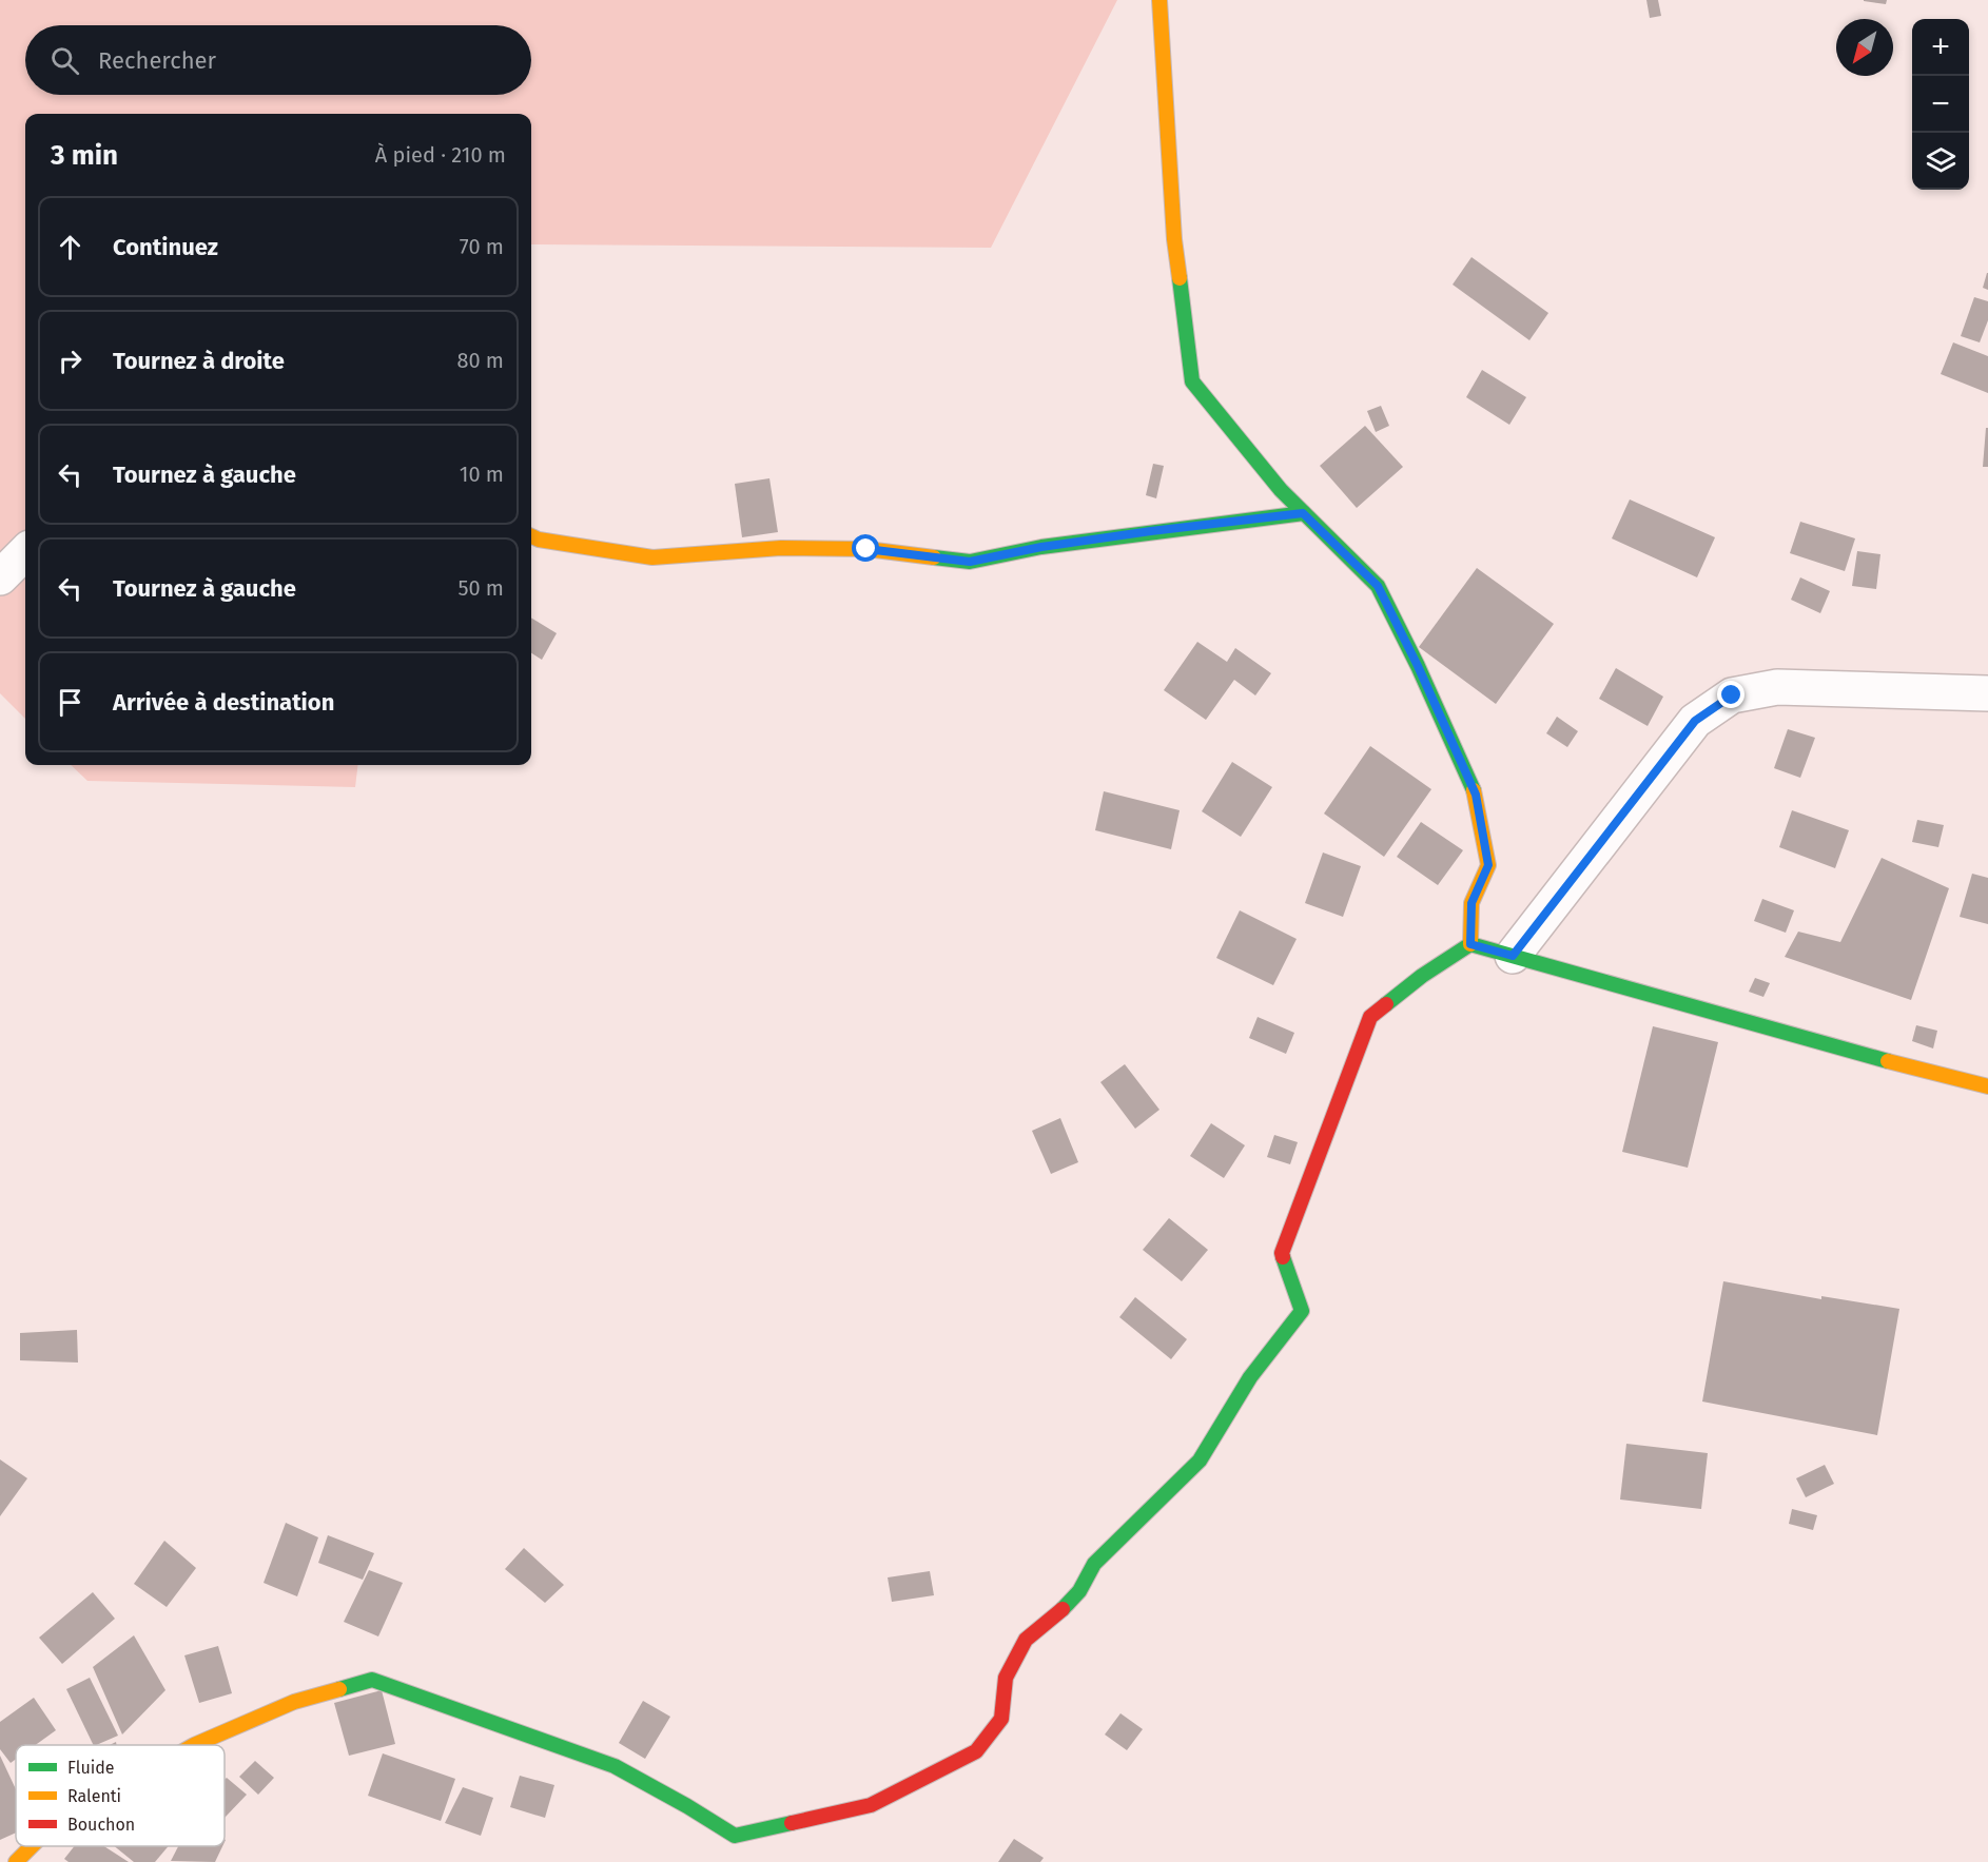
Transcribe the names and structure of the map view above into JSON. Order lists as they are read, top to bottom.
{
  "legend": ["Fluide", "Ralenti", "Bouchon"],
  "north": "bottom left",
  "page": {
    "map_buttons": ["+", "−"],
    "search": "Rechercher",
    "heading": ["3 min", "À pied · 210 m"],
    "list": [
      ["Continuez", "70 m"],
      ["Tournez à droite", "80 m"],
      ["Tournez à gauche", "10 m"],
      ["Tournez à gauche", "50 m"],
      "Arrivée à destination"
    ]
  }
}
